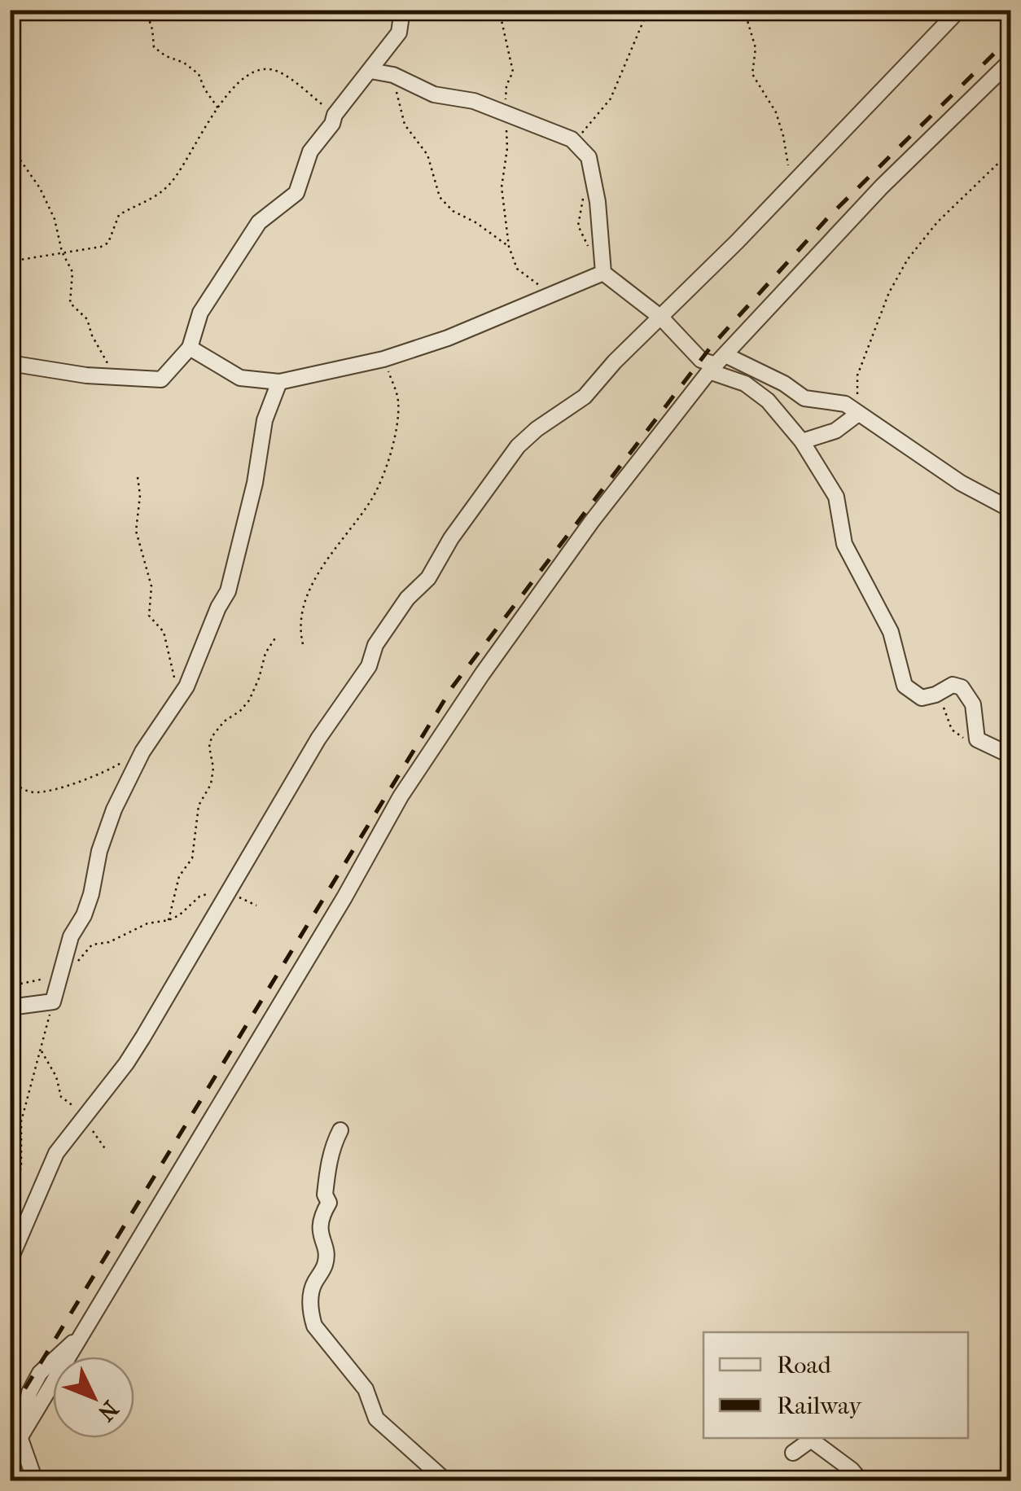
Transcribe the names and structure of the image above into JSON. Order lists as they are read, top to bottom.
{
  "legend": ["Road", "Railway"],
  "north": "bottom right"
}
